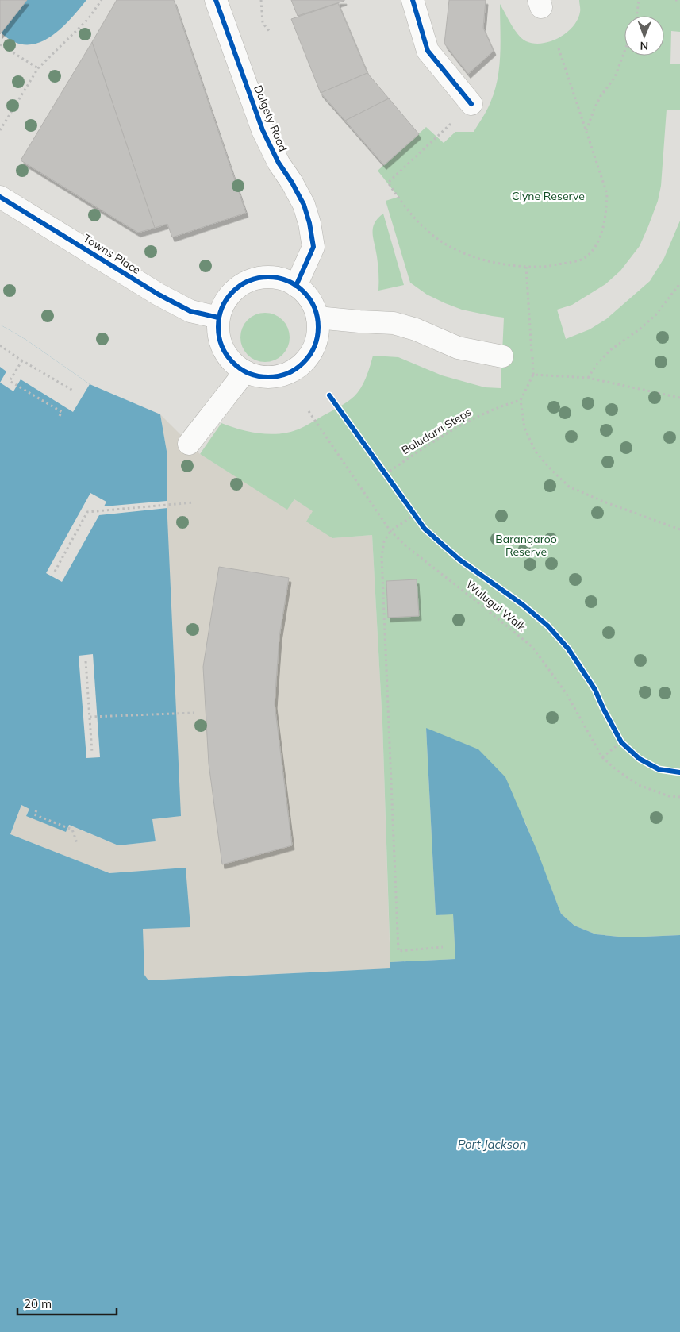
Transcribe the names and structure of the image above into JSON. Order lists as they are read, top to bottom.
{
  "streets": {
    "street": ["Dalgety Road", "Towns Place"],
    "path": ["Baludarri Steps"],
    "cycle path": ["Wulugul Walk"]
  },
  "crossings": [
    ["Dalgety Road", "Towns Place"]
  ],
  "water": ["Port Jackson"],
  "parks": ["Clyne Reserve", "Barangaroo Reserve"],
  "scale_bar": "20 m",
  "north": "bottom"
}
